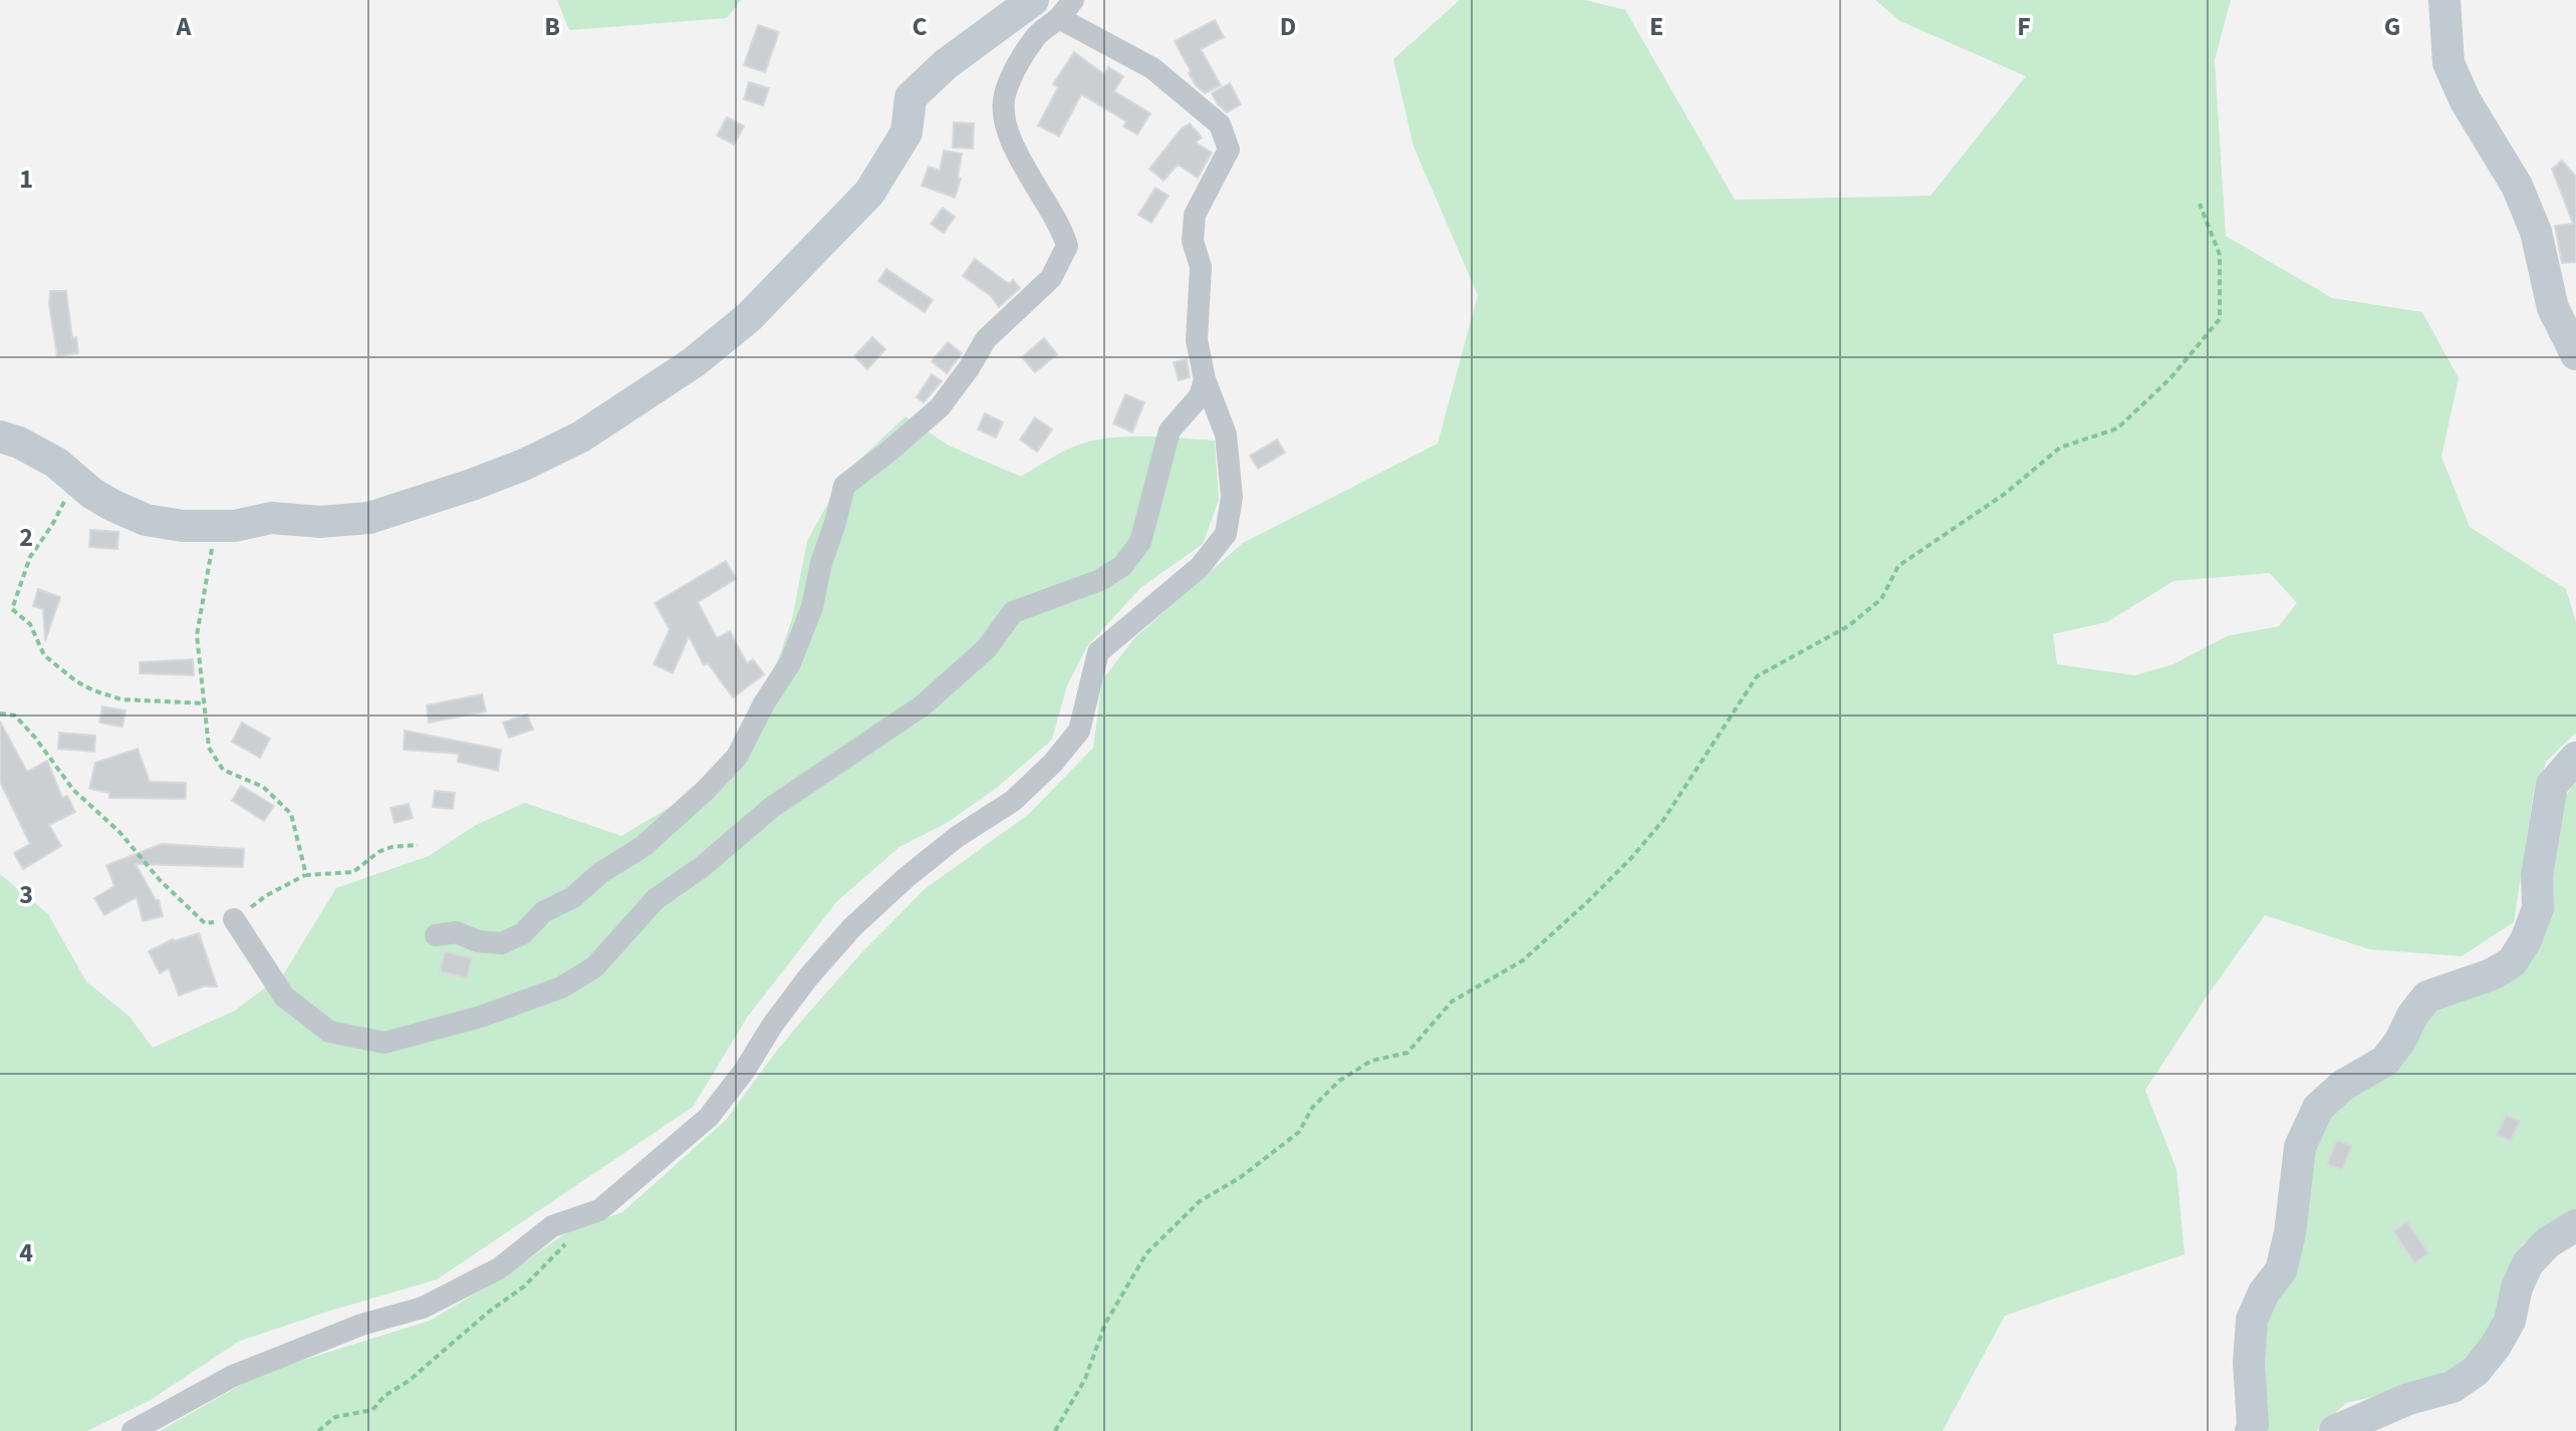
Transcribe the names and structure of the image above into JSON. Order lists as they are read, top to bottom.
{
  "grid": {
    "columns": [
      "A",
      "B",
      "C",
      "D",
      "E",
      "F",
      "G"
    ],
    "rows": [
      "1",
      "2",
      "3",
      "4"
    ]
  }
}
